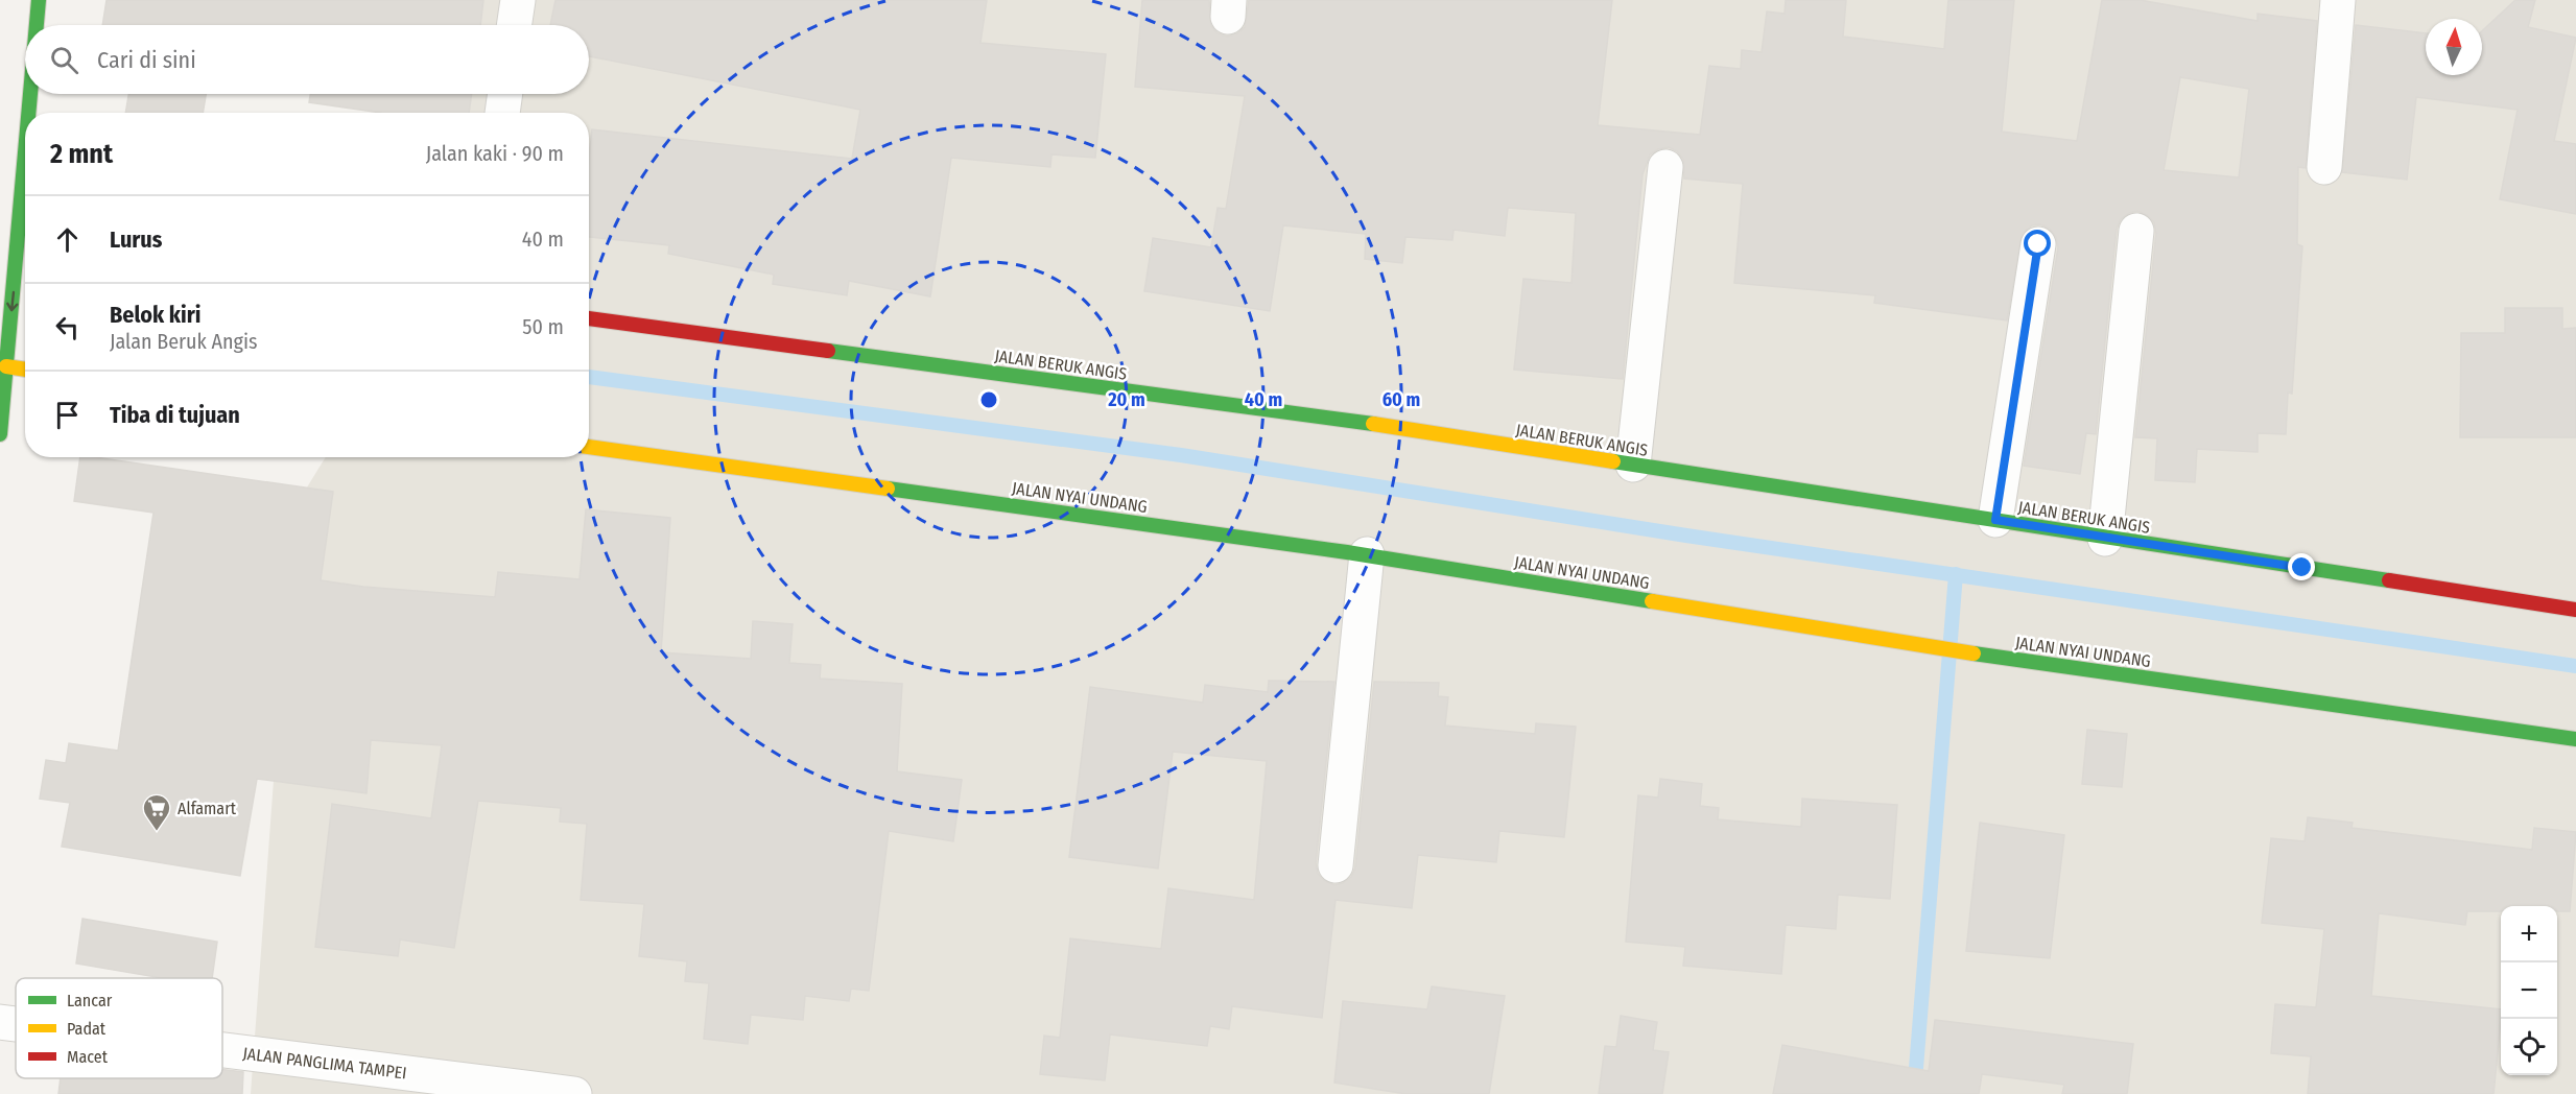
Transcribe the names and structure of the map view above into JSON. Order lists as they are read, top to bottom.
{
  "streets": {
    "main road": ["JALAN BERUK ANGIS", "JALAN NYAI UNDANG"],
    "street": ["JALAN PANGLIMA TAMPEI"]
  },
  "places": {
    "supermarket": ["Alfamart"]
  },
  "legend": ["Lancar", "Padat", "Macet"],
  "north": "top",
  "page": {
    "search": "Cari di sini",
    "heading": ["2 mnt", "Jalan kaki · 90 m"],
    "list": [
      ["Lurus", "40 m"],
      ["Belok kiri", "Jalan Beruk Angis", "50 m"],
      "Tiba di tujuan"
    ],
    "map_buttons": ["+", "−"]
  },
  "rings": ["20 m", "40 m", "60 m"]
}
